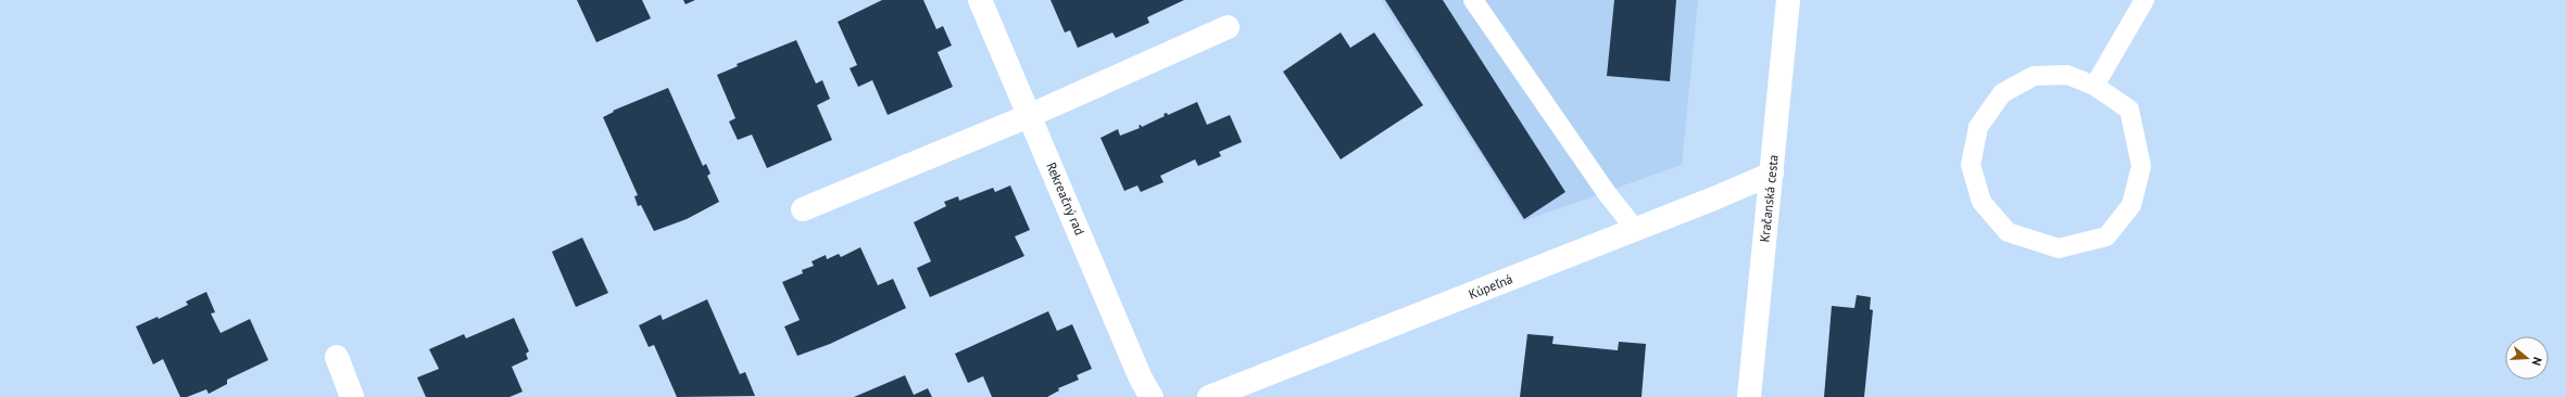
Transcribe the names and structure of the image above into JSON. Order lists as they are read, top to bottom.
{
  "streets": {
    "street": ["Rekreačný rad", "Kračanská cesta", "Kúpeľná"]
  },
  "crossings": [
    ["Kračanská cesta", "Kúpeľná"]
  ],
  "north": "right"
}
